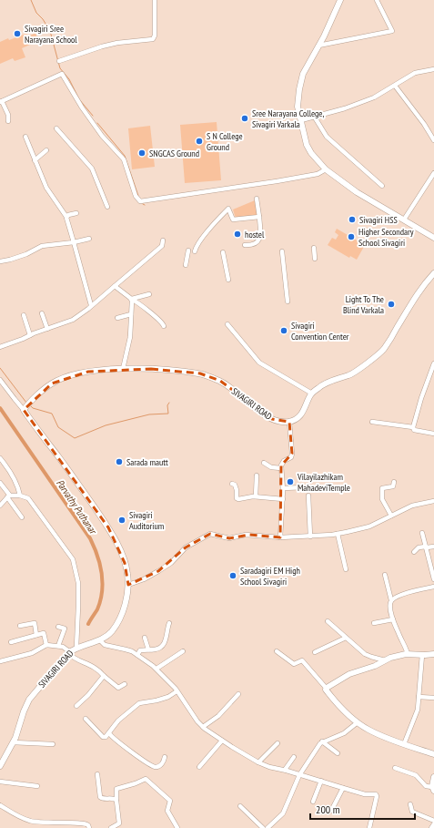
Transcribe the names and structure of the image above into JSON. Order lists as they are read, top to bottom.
{
  "streets": {
    "main road": ["SIVAGIRI ROAD"]
  },
  "water": ["Parvathy Puthanar"],
  "places": [
    "Sivagiri Sree Narayana School",
    "Sree Narayana College, Sivagiri Varkala",
    "S N College Ground",
    "SNGCAS Ground",
    "Sivagiri HSS",
    "hostel",
    "Higher Secondary School Sivagiri",
    "Light To The Blind Varkala",
    "Sivagiri Convention Center",
    "Sarada mautt",
    "Vilayilazhikam MahadeviTemple",
    "Sivagiri Auditorium",
    "Saradagiri EM High School Sivagiri"
  ],
  "scale_bar": "200 m"
}
